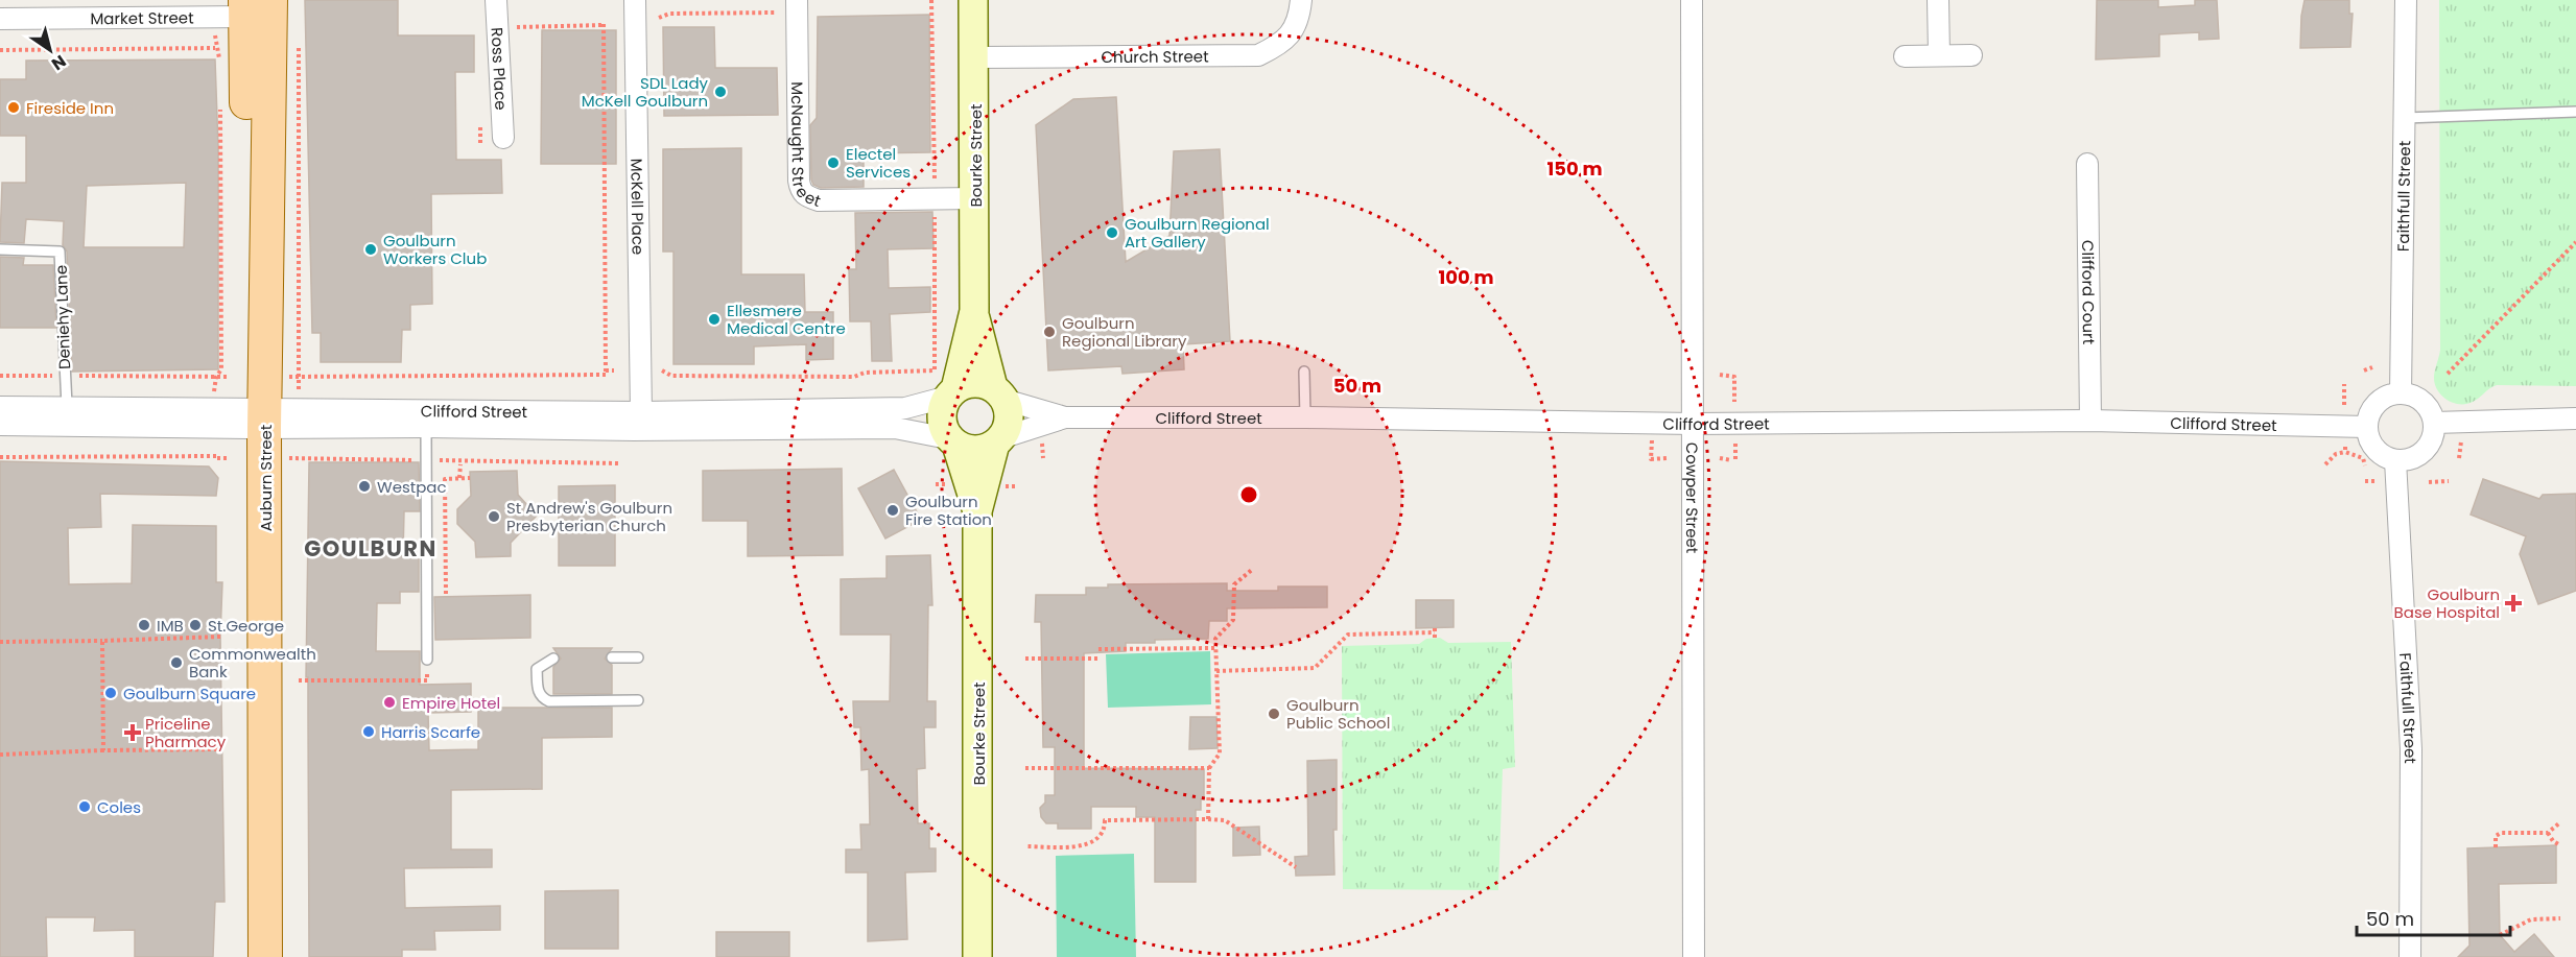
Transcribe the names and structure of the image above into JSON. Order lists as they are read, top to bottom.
{
  "streets": {
    "main road": ["Bourke Street", "Auburn Street"],
    "street": [
      "Market Street",
      "Church Street",
      "Ross Place",
      "McNaught Street",
      "Faithfull Street",
      "McKell Place",
      "Clifford Court",
      "Clifford Street",
      "Cowper Street"
    ],
    "lane": ["Deniehy Lane"]
  },
  "crossings": [
    ["Market Street", "Auburn Street"],
    ["Church Street", "Bourke Street"],
    ["McNaught Street", "Bourke Street"],
    ["Bourke Street", "Clifford Street"],
    ["Faithfull Street", "Clifford Street"],
    ["McKell Place", "Clifford Street"],
    ["Clifford Court", "Clifford Street"],
    ["Deniehy Lane", "Clifford Street"],
    ["Clifford Street", "Auburn Street"],
    ["Clifford Street", "Cowper Street"]
  ],
  "districts": ["GOULBURN"],
  "places": {
    "other": [
      "SDL Lady McKell Goulburn",
      "Fireside Inn",
      "Electel Services",
      "Goulburn Regional Art Gallery",
      "Goulburn Workers Club",
      "Ellesmere Medical Centre",
      "Goulburn Regional Library",
      "Westpac",
      "Goulburn Fire Station",
      "St Andrew's Goulburn Presbyterian Church",
      "IMB",
      "St.George",
      "Commonwealth Bank",
      "Goulburn Square",
      "Empire Hotel",
      "Goulburn Public School",
      "Harris Scarfe",
      "Coles"
    ],
    "health": ["Goulburn Base Hospital", "Priceline Pharmacy"]
  },
  "scale_bar": "50 m",
  "north": "bottom right",
  "rings": ["150 m", "100 m", "50 m"]
}
